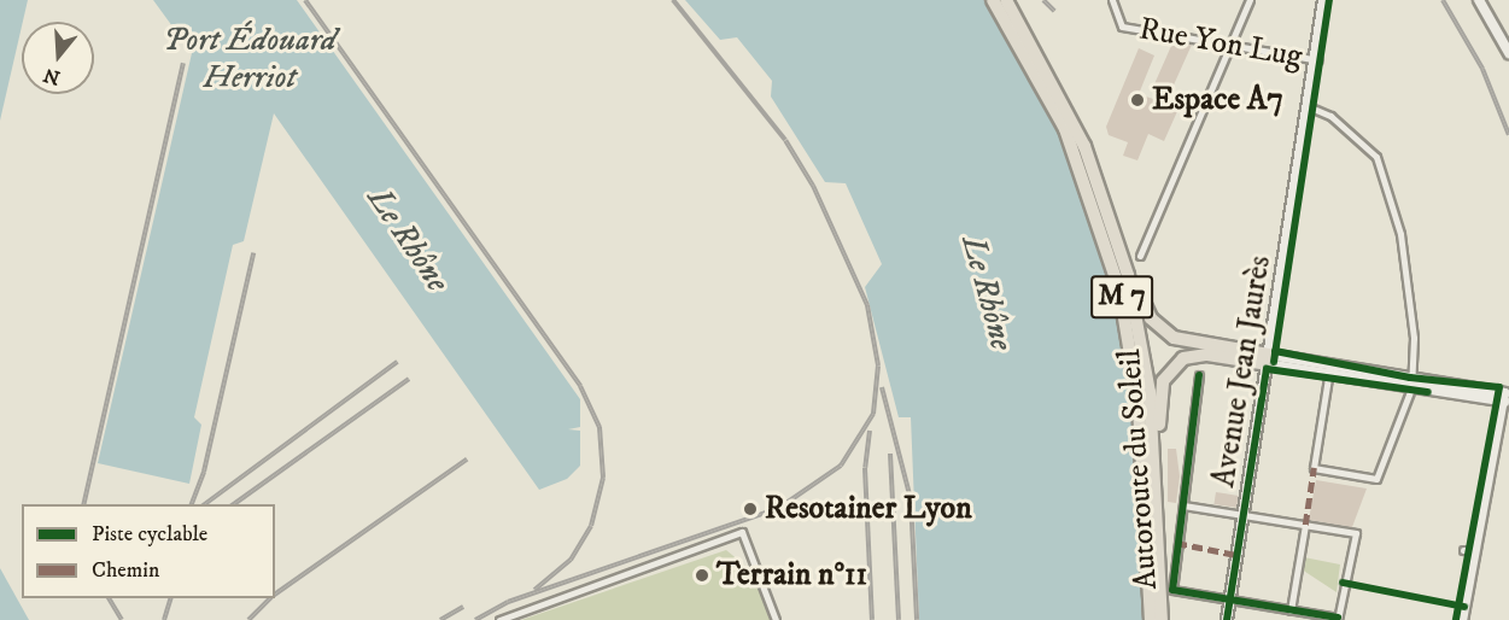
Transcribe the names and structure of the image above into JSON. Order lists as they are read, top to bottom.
{
  "streets": {
    "highway": ["M 7", "Autoroute du Soleil"],
    "main road": ["Avenue Jean Jaurès"],
    "street": ["Rue Yon Lug"]
  },
  "crossings": [
    ["Rue Yon Lug", "Avenue Jean Jaurès"]
  ],
  "water": ["Port Édouard Herriot", "Le Rhône"],
  "places": ["Espace A7", "Resotainer Lyon", "Terrain n°11"],
  "legend": ["Piste cyclable", "Chemin"],
  "north": "bottom"
}
